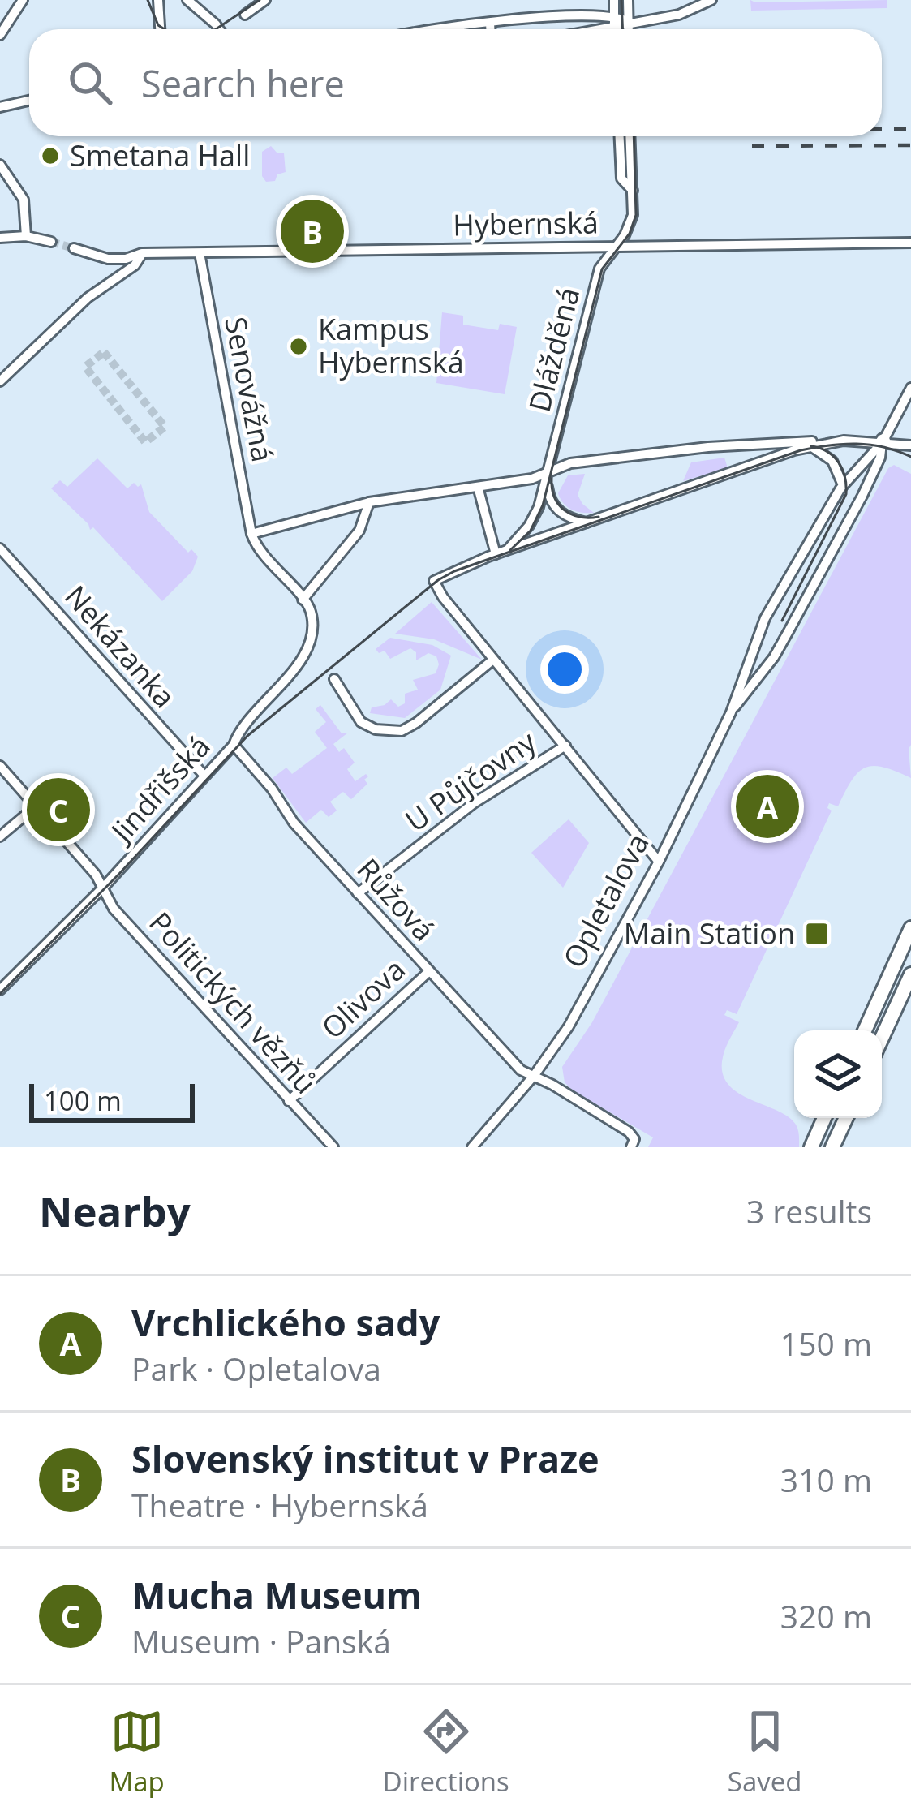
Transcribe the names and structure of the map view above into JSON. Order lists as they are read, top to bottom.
{
  "streets": {
    "street": [
      "Hybernská",
      "Dlážděná",
      "Senovážná",
      "Nekázanka",
      "U Půjčovny",
      "Jindřišská",
      "Růžová",
      "Opletalova",
      "Olivova",
      "Politických vězňů"
    ]
  },
  "crossings": [
    ["Hybernská", "Dlážděná"],
    ["Hybernská", "Senovážná"],
    ["Nekázanka", "Jindřišská"],
    ["U Půjčovny", "Růžová"],
    ["Jindřišská", "Růžová"],
    ["Jindřišská", "Politických vězňů"],
    ["Růžová", "Opletalova"],
    ["Růžová", "Olivova"],
    ["Olivova", "Politických vězňů"]
  ],
  "places": {
    "other": ["Smetana Hall", "Kampus Hybernská"],
    "transit": ["Main Station"]
  },
  "scale_bar": "100 m",
  "page": {
    "search": "Search here",
    "pins": ["B", "A", "C"],
    "scale": "100 m",
    "heading": ["Nearby", "3 results"],
    "list": [
      {
        "mark": "A",
        "name": "Vrchlického sady",
        "note": "Park · Opletalova",
        "value": "150 m"
      },
      {
        "mark": "B",
        "name": "Slovenský institut v Praze",
        "note": "Theatre · Hybernská",
        "value": "310 m"
      },
      {
        "mark": "C",
        "name": "Mucha Museum",
        "note": "Museum · Panská",
        "value": "320 m"
      }
    ],
    "nav": ["Map", "Directions", "Saved"]
  }
}
